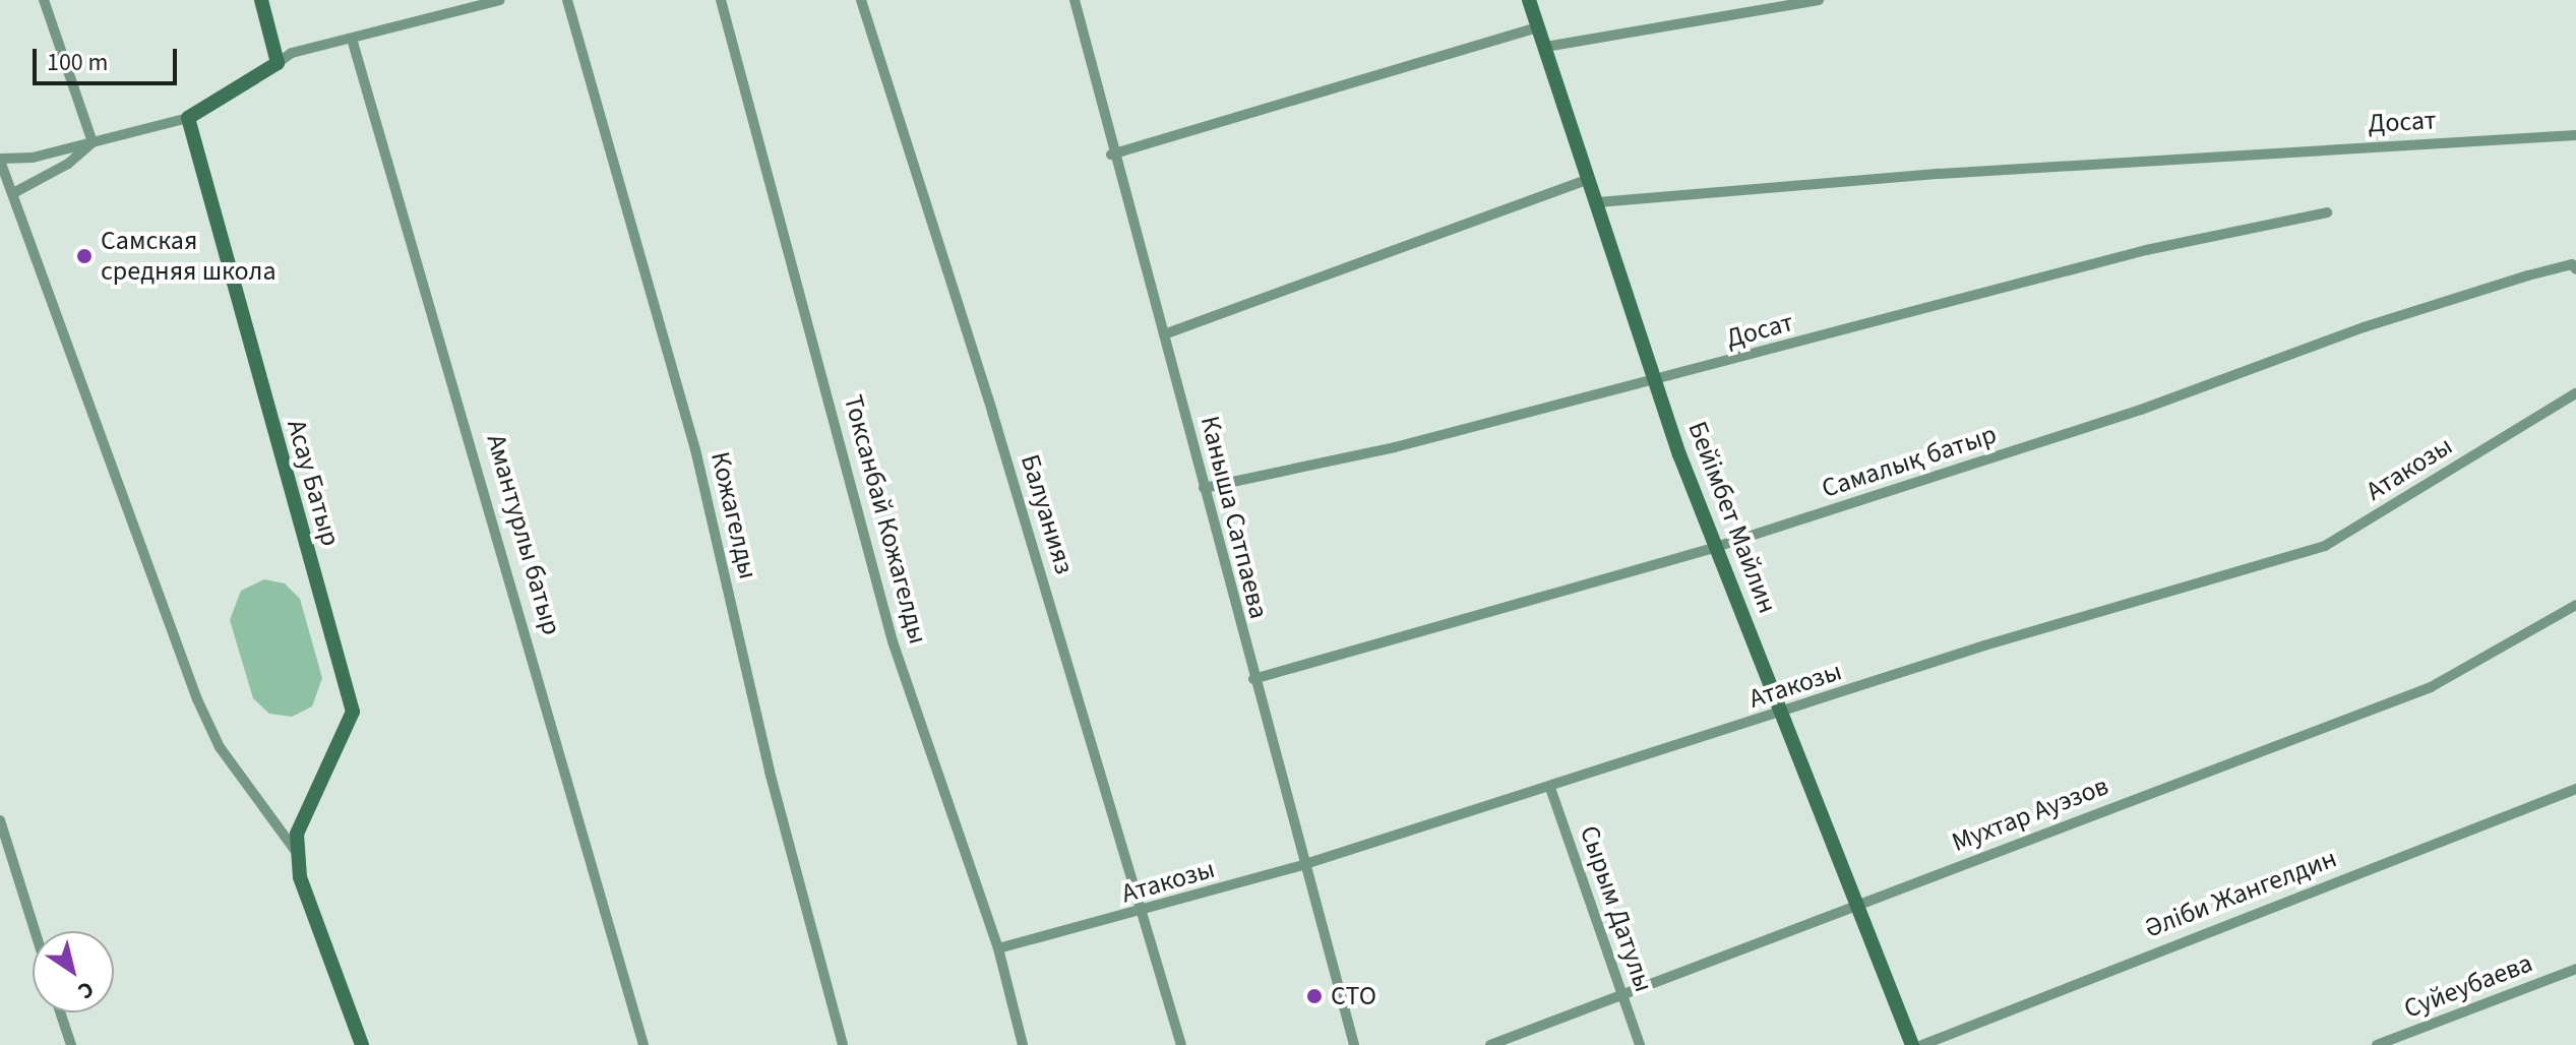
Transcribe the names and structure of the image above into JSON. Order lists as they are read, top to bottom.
{
  "streets": {
    "street": [
      "Досат",
      "Самалық батыр",
      "Атакозы",
      "Асау Батыр",
      "Балуанияз",
      "Кожагелды",
      "Каныша Сатпаева",
      "Бейімбет Майлин",
      "Токсанбай Кожагелды",
      "Амантурлы батыр",
      "Мухтар Ауэзов",
      "Әліби Жангелдин",
      "Сырым Датулы",
      "Суйеубаева"
    ]
  },
  "crossings": [
    ["Досат", "Каныша Сатпаева"],
    ["Досат", "Бейімбет Майлин"],
    ["Самалық батыр", "Каныша Сатпаева"],
    ["Самалық батыр", "Бейімбет Майлин"],
    ["Атакозы", "Балуанияз"],
    ["Атакозы", "Каныша Сатпаева"],
    ["Атакозы", "Бейімбет Майлин"],
    ["Атакозы", "Токсанбай Кожагелды"],
    ["Атакозы", "Сырым Датулы"],
    ["Бейімбет Майлин", "Мухтар Ауэзов"],
    ["Мухтар Ауэзов", "Сырым Датулы"]
  ],
  "places": ["Самская средняя школа", "CTO"],
  "scale_bar": "100 m",
  "north": "bottom right"
}
